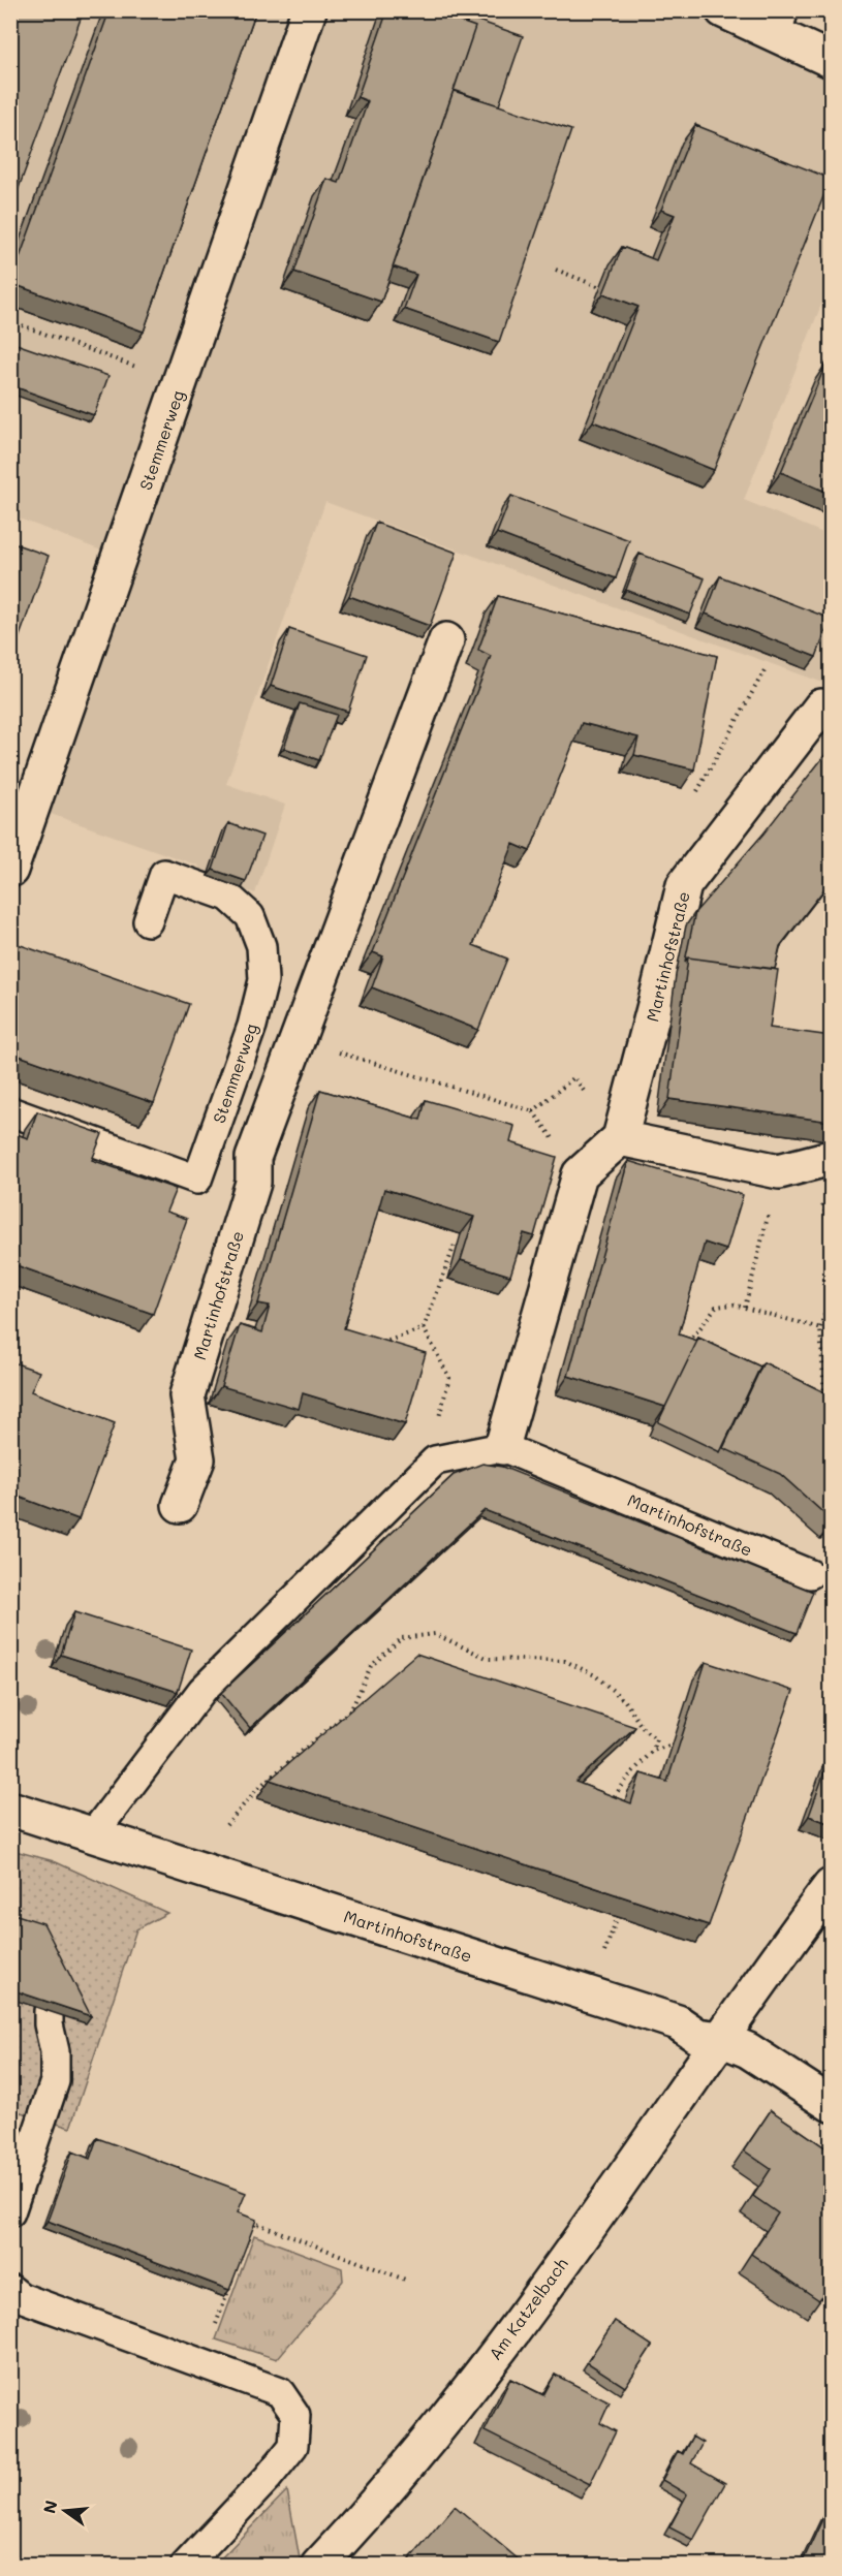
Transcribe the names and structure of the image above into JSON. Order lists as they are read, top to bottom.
{
  "streets": {
    "street": ["Stemmerweg", "Martinhofstraße", "Am Katzelbach"]
  },
  "crossings": [
    ["Martinhofstraße", "Am Katzelbach"]
  ],
  "north": "left"
}
